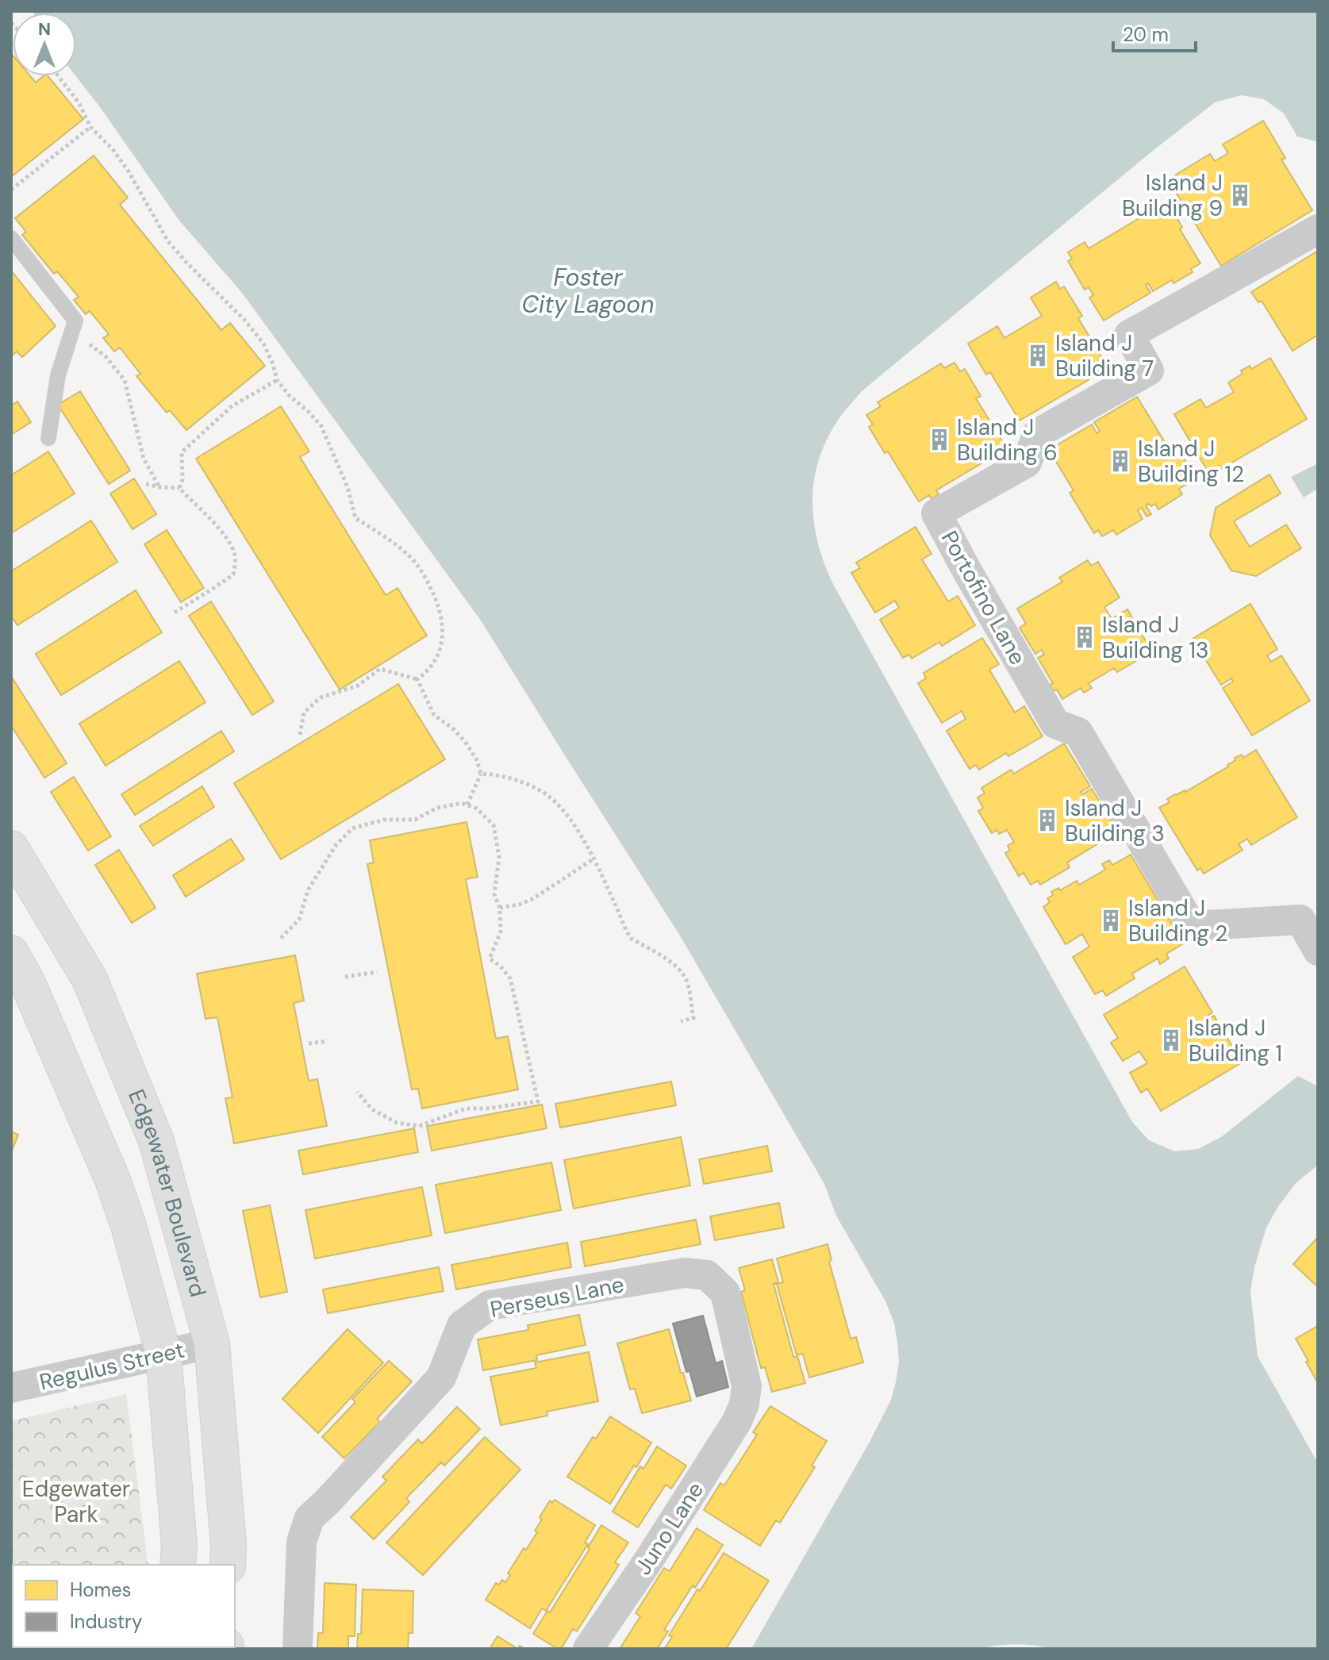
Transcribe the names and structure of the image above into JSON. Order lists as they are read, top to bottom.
{
  "streets": {
    "main road": ["Edgewater Boulevard"],
    "street": [
      "Portofino Lane",
      "Perseus Lane",
      "Regulus Street",
      "Juno Lane"
    ]
  },
  "crossings": [
    ["Edgewater Boulevard", "Regulus Street"],
    ["Perseus Lane", "Juno Lane"]
  ],
  "water": ["Foster City Lagoon"],
  "parks": ["Edgewater Park"],
  "places": {
    "building": [
      "Island J Building 9",
      "Island J Building 7",
      "Island J Building 6",
      "Island J Building 12",
      "Island J Building 13",
      "Island J Building 3",
      "Island J Building 2",
      "Island J Building 1"
    ]
  },
  "legend": ["Homes", "Industry"],
  "scale_bar": "20 m",
  "north": "top"
}
